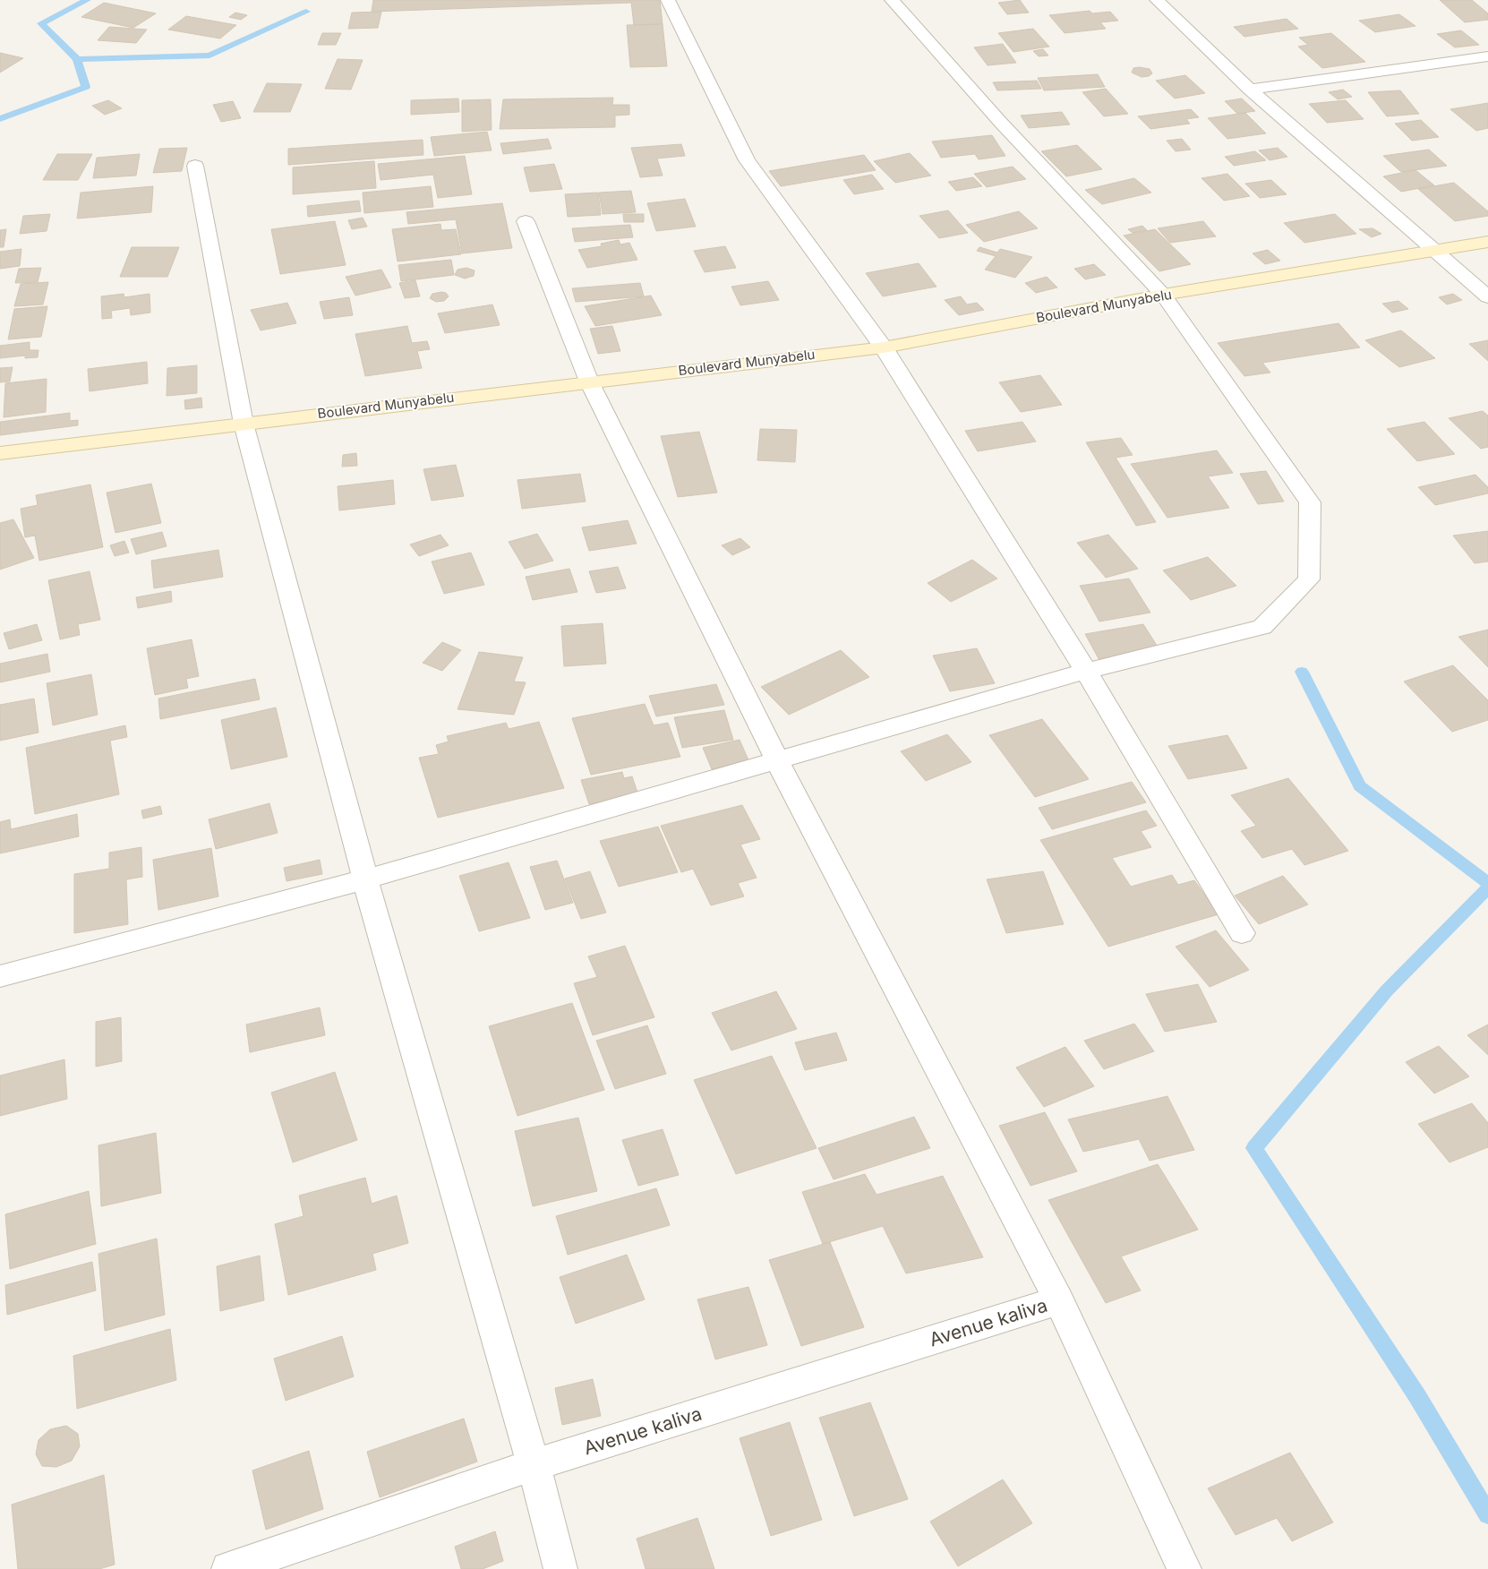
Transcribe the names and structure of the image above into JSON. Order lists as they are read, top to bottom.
{
  "streets": {
    "street": ["Boulevard Munyabelu", "Avenue kaliva"]
  }
}
